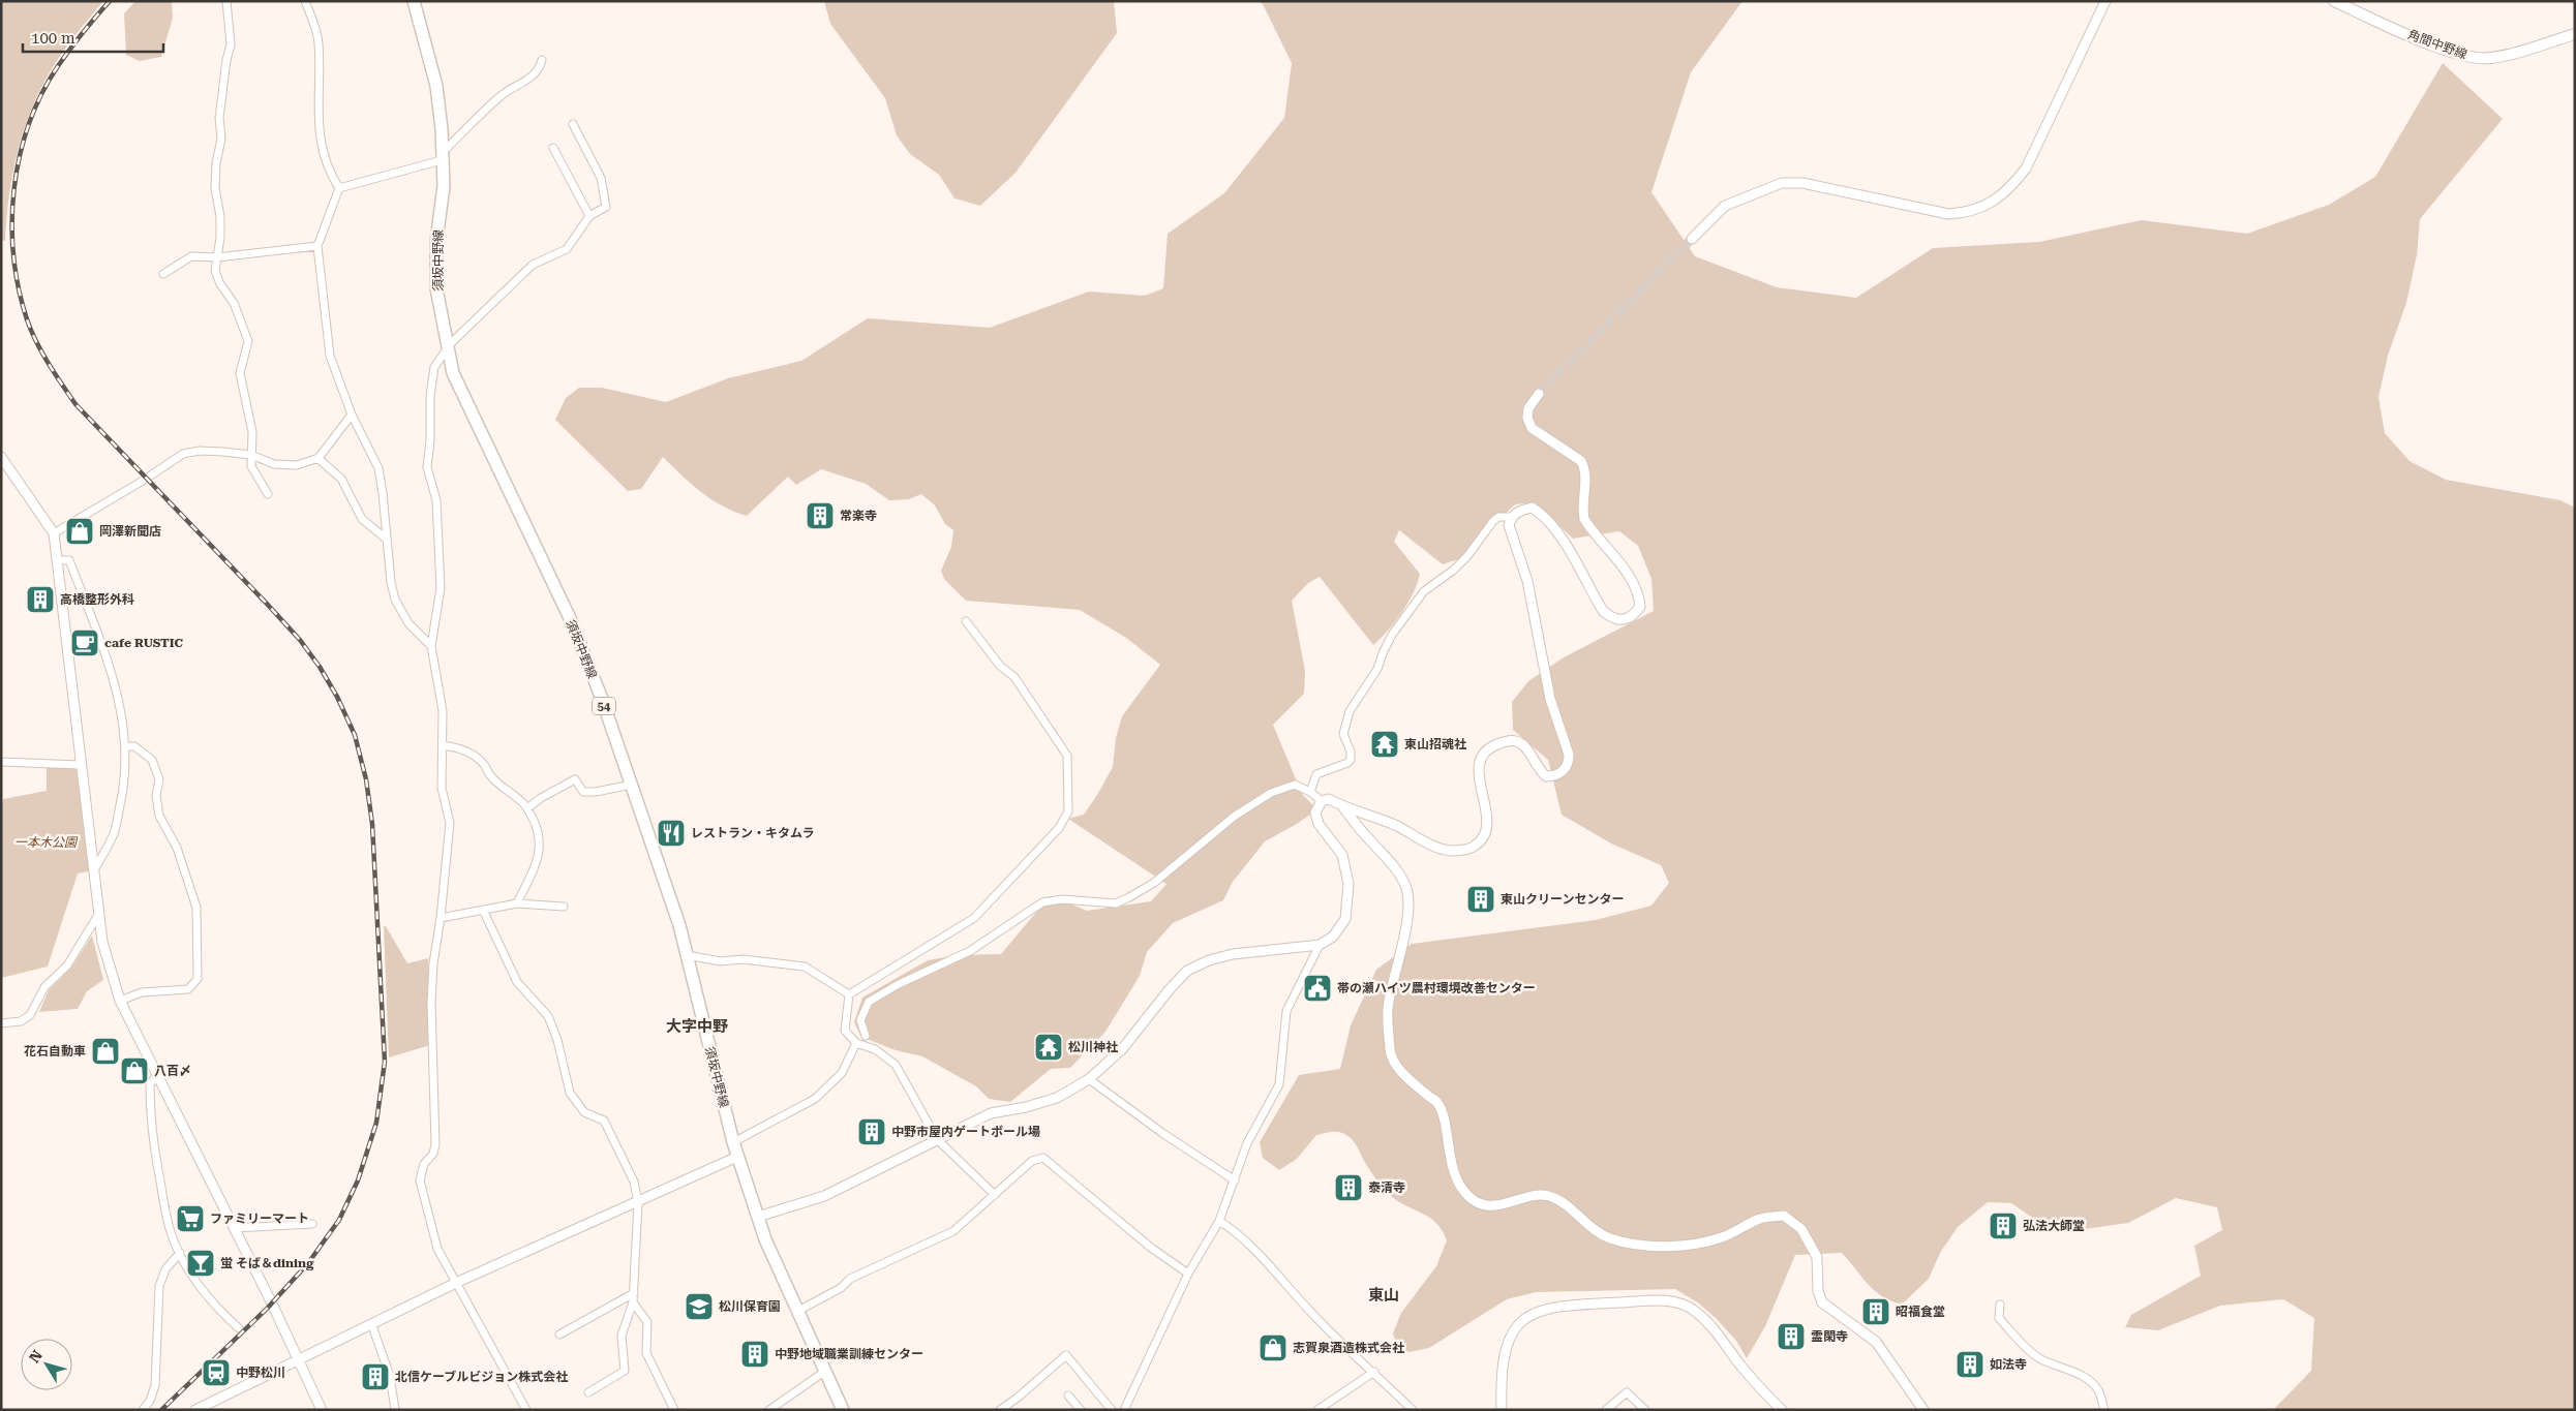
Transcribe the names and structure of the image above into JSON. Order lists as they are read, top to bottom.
{
  "streets": {
    "main road": ["角間中野線", "須坂中野線", "54"]
  },
  "districts": ["大字中野", "東山"],
  "parks": ["一本木公園"],
  "places": {
    "building": [
      "常楽寺",
      "高橋整形外科",
      "東山クリーンセンター",
      "中野市屋内ゲートボール場",
      "泰清寺",
      "弘法大師堂",
      "昭福食堂",
      "霊閑寺",
      "中野地域職業訓練センター",
      "如法寺",
      "北信ケーブルビジョン株式会社"
    ],
    "shop": [
      "岡澤新聞店",
      "花石自動車",
      "八百〆",
      "志賀泉酒造株式会社"
    ],
    "cafe": ["cafe RUSTIC"],
    "temple": ["東山招魂社", "松川神社"],
    "restaurant": ["レストラン・キタムラ"],
    "public building": ["帯の瀬ハイツ農村環境改善センター"],
    "supermarket": ["ファミリーマート"],
    "bar": ["蛍 そば＆dining"],
    "school or university": ["松川保育園"],
    "station": ["中野松川"]
  },
  "scale_bar": "100 m",
  "north": "top left"
}
